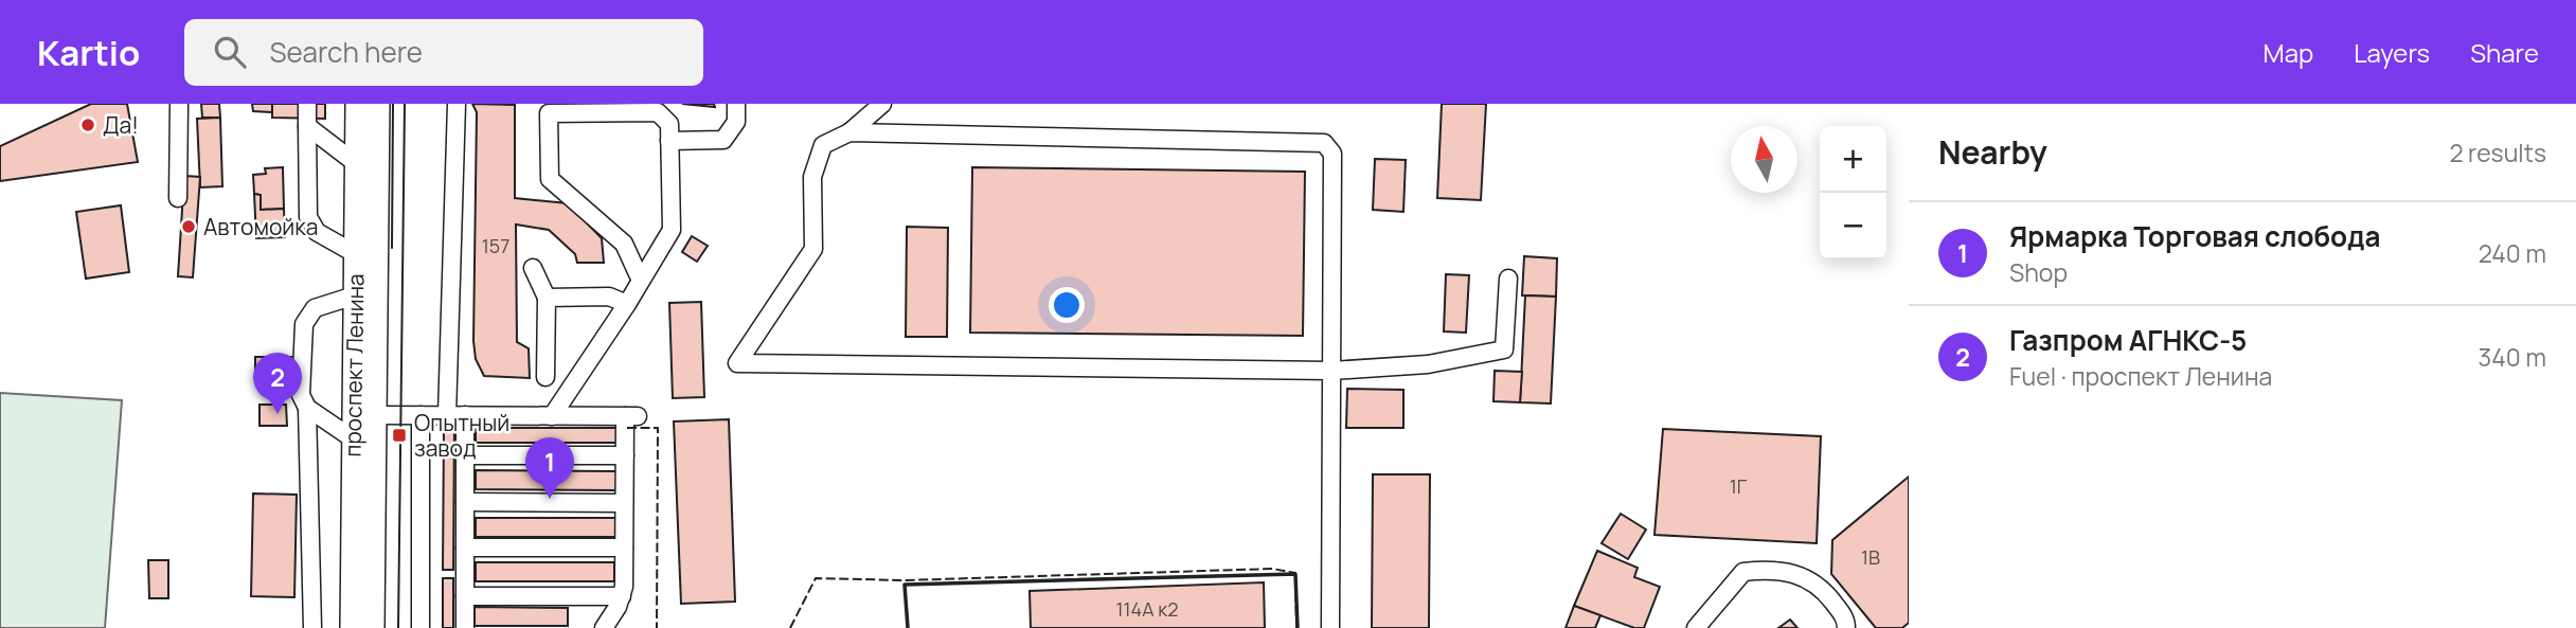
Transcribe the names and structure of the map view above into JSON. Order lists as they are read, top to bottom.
{
  "streets": {
    "main road": ["проспект Ленина"]
  },
  "places": {
    "other": ["Да!", "Автомойка"],
    "transit": ["Опытный завод"]
  },
  "house_numbers": [
    "157",
    "1Г",
    "1В",
    "114А к2"
  ],
  "north": "top",
  "page": {
    "header": "Kartio",
    "search": "Search here",
    "nav": ["Map", "Layers", "Share"],
    "heading": ["Nearby", "2 results"],
    "map_buttons": ["+", "−"],
    "list": [
      {
        "mark": "1",
        "name": "Ярмарка Торговая слобода",
        "note": "Shop",
        "value": "240 m"
      },
      {
        "mark": "2",
        "name": "Газпром АГНКС-5",
        "note": "Fuel · проспект Ленина",
        "value": "340 m"
      }
    ],
    "pins": ["2", "1"]
  }
}
